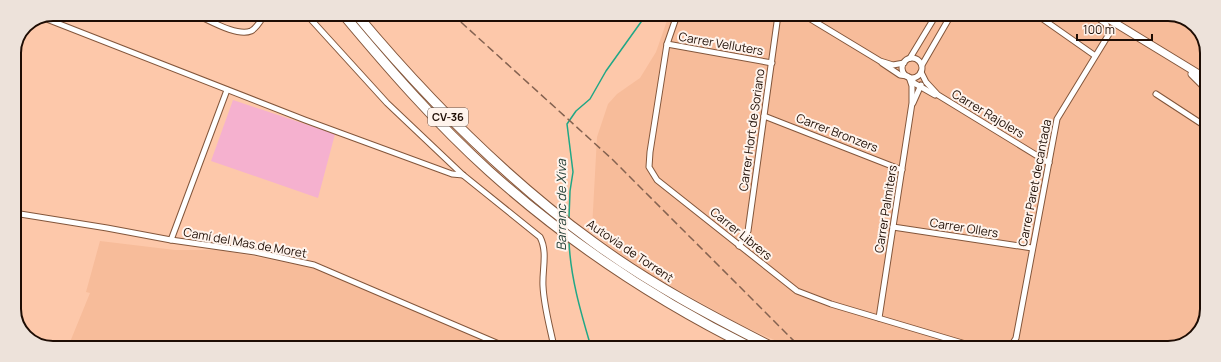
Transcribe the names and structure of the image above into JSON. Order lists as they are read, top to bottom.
{
  "streets": {
    "highway": ["CV-36", "Autovia de Torrent"],
    "street": [
      "Carrer Velluters",
      "Carrer Rajolers",
      "Carrer Hort de Soriano",
      "Carrer Bronzers",
      "Carrer Paret decantada",
      "Carrer Palmiters",
      "Carrer Ollers",
      "Carrer Librers",
      "Camí del Mas de Moret"
    ]
  },
  "crossings": [
    ["Carrer Velluters", "Carrer Hort de Soriano"],
    ["Carrer Velluters", "Carrer Librers"],
    ["Carrer Rajolers", "Carrer Paret decantada"],
    ["Carrer Rajolers", "Carrer Palmiters"],
    ["Carrer Hort de Soriano", "Carrer Bronzers"],
    ["Carrer Hort de Soriano", "Carrer Librers"],
    ["Carrer Bronzers", "Carrer Palmiters"],
    ["Carrer Paret decantada", "Carrer Ollers"],
    ["Carrer Palmiters", "Carrer Ollers"],
    ["Carrer Palmiters", "Carrer Librers"]
  ],
  "water": ["Barranc de Xiva"],
  "scale_bar": "100 m"
}
